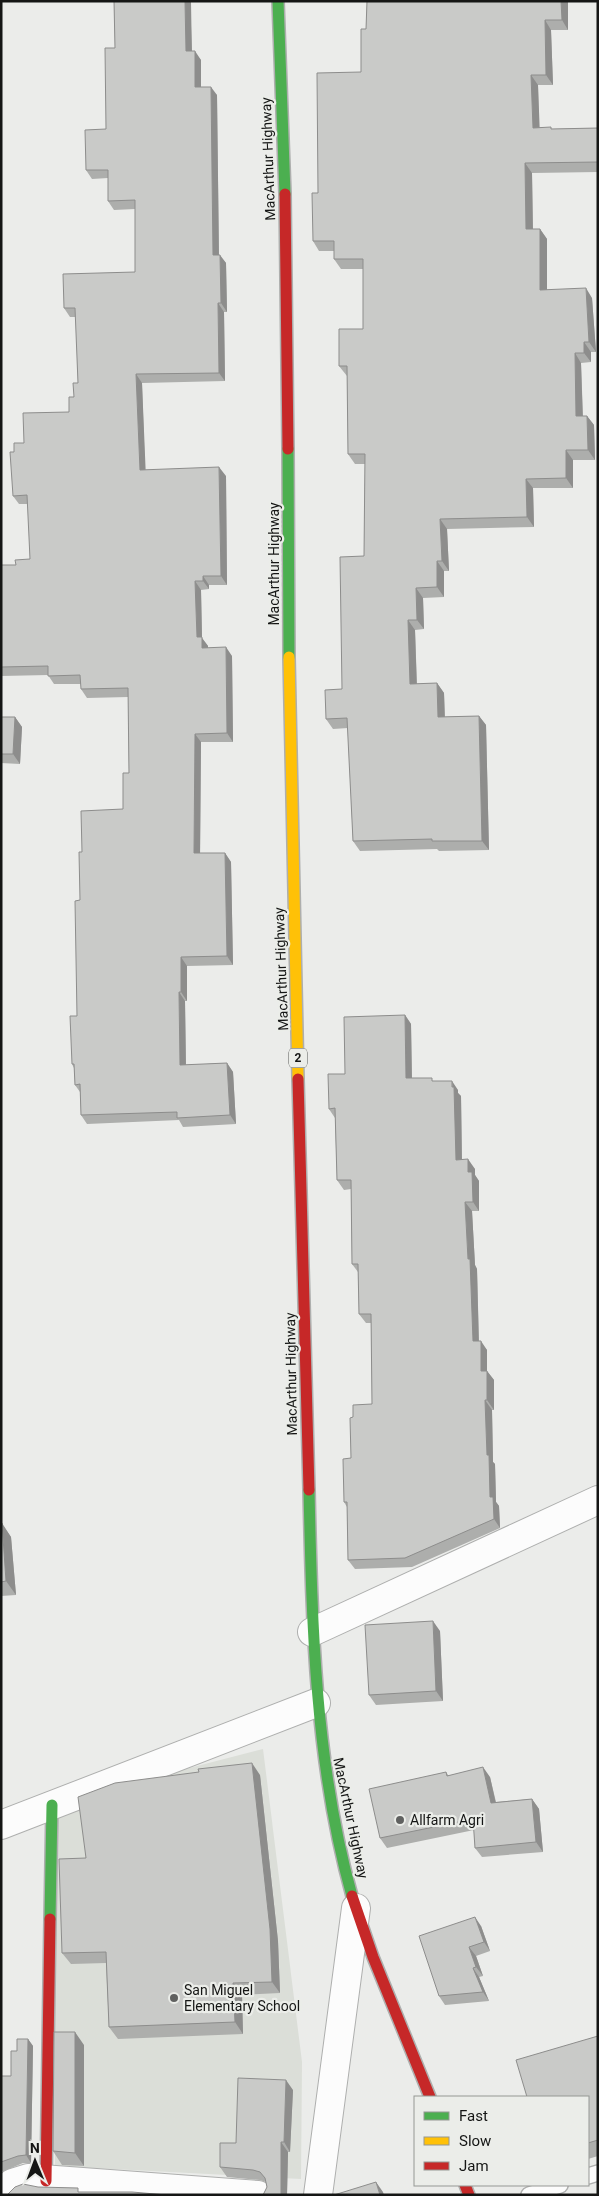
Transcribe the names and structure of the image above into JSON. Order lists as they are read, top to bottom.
{
  "streets": {
    "main road": ["MacArthur Highway", "2"]
  },
  "places": ["Allfarm Agri", "San Miguel Elementary School"],
  "legend": ["Fast", "Slow", "Jam"],
  "north": "top"
}
